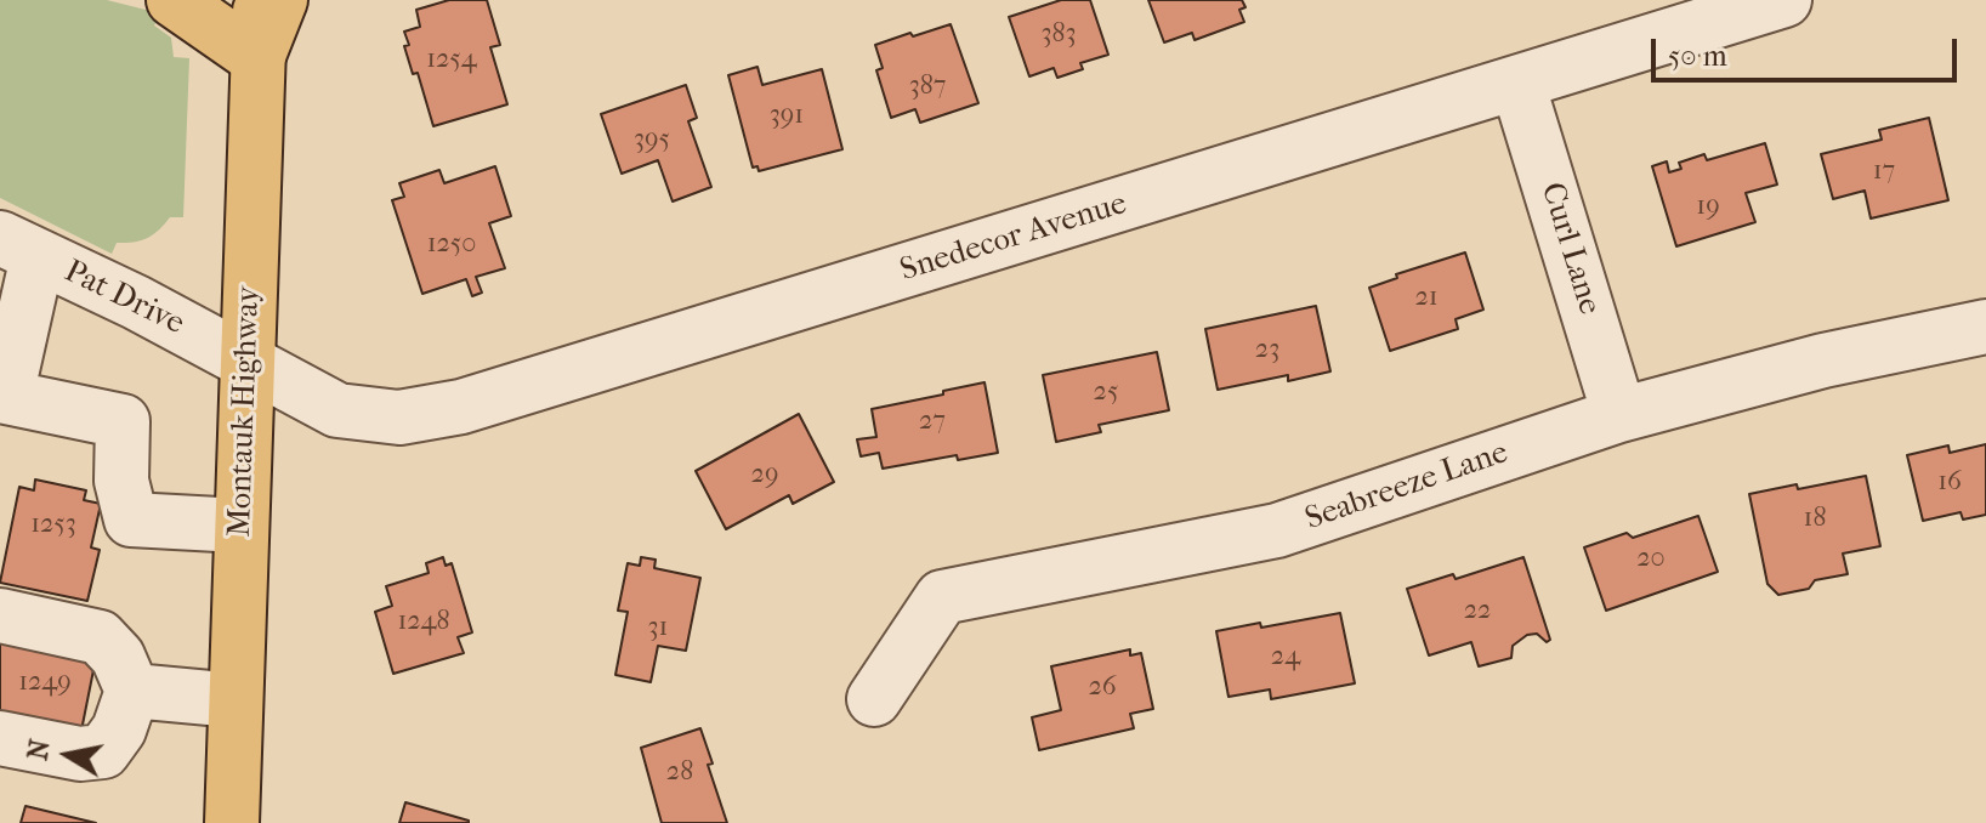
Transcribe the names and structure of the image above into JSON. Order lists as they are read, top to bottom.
{
  "streets": {
    "main road": ["Montauk Highway"],
    "street": [
      "Snedecor Avenue",
      "Curl Lane",
      "Pat Drive",
      "Seabreeze Lane"
    ]
  },
  "crossings": [
    ["Snedecor Avenue", "Curl Lane"],
    ["Snedecor Avenue", "Pat Drive"],
    ["Snedecor Avenue", "Montauk Highway"],
    ["Curl Lane", "Seabreeze Lane"],
    ["Pat Drive", "Montauk Highway"]
  ],
  "house_numbers": [
    "383",
    "1254",
    "387",
    "391",
    "395",
    "17",
    "19",
    "1250",
    "21",
    "23",
    "25",
    "27",
    "29",
    "16",
    "18",
    "1253",
    "20",
    "22",
    "1248",
    "31",
    "24",
    "1249",
    "26",
    "28"
  ],
  "scale_bar": "50 m",
  "north": "left"
}
